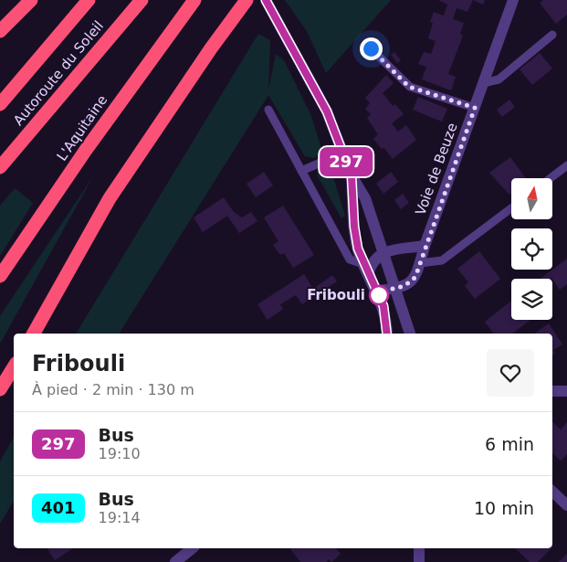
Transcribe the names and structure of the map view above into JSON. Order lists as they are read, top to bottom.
{
  "streets": {
    "highway": ["Autoroute du Soleil", "L'Aquitaine"],
    "street": ["Voie de Beuze"]
  },
  "places": ["Fribouli"],
  "lines": ["bus line 297"],
  "north": "top",
  "page": {
    "on_map": "297",
    "heading": ["Fribouli", "À pied · 2 min · 130 m"],
    "list": [
      {
        "mark": "297",
        "name": "Bus",
        "note": "19:10",
        "value": "6 min"
      },
      {
        "mark": "401",
        "name": "Bus",
        "note": "19:14",
        "value": "10 min"
      }
    ]
  }
}
